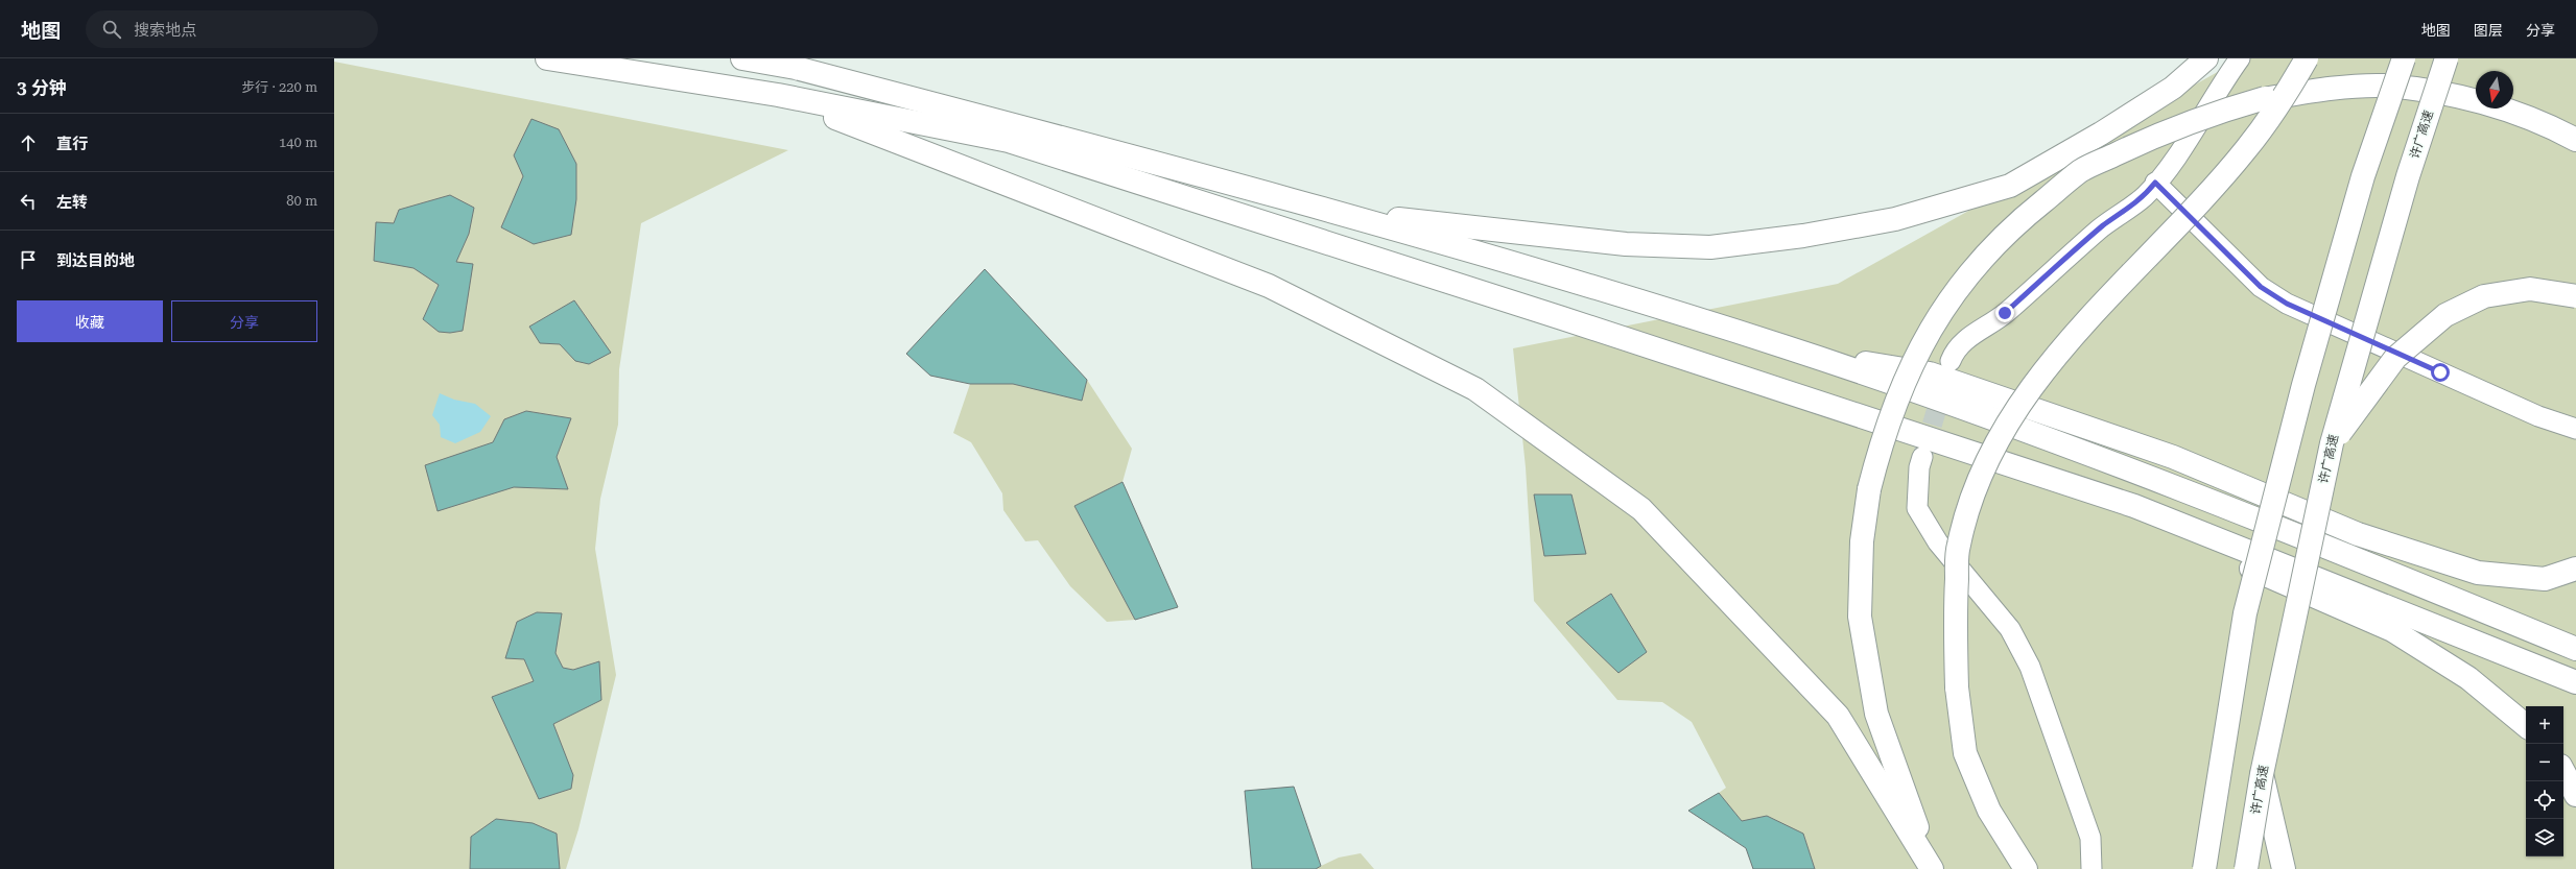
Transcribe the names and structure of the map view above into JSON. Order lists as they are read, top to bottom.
{
  "streets": {
    "highway": ["许广高速"]
  },
  "north": "bottom",
  "page": {
    "header": "地图",
    "search": "搜索地点",
    "nav": ["地图", "图层", "分享"],
    "heading": ["3 分钟", "步行 · 220 m"],
    "list": [
      ["直行", "140 m"],
      ["左转", "80 m"],
      "到达目的地"
    ],
    "buttons": ["收藏", "分享"],
    "map_buttons": ["+", "−"]
  }
}
